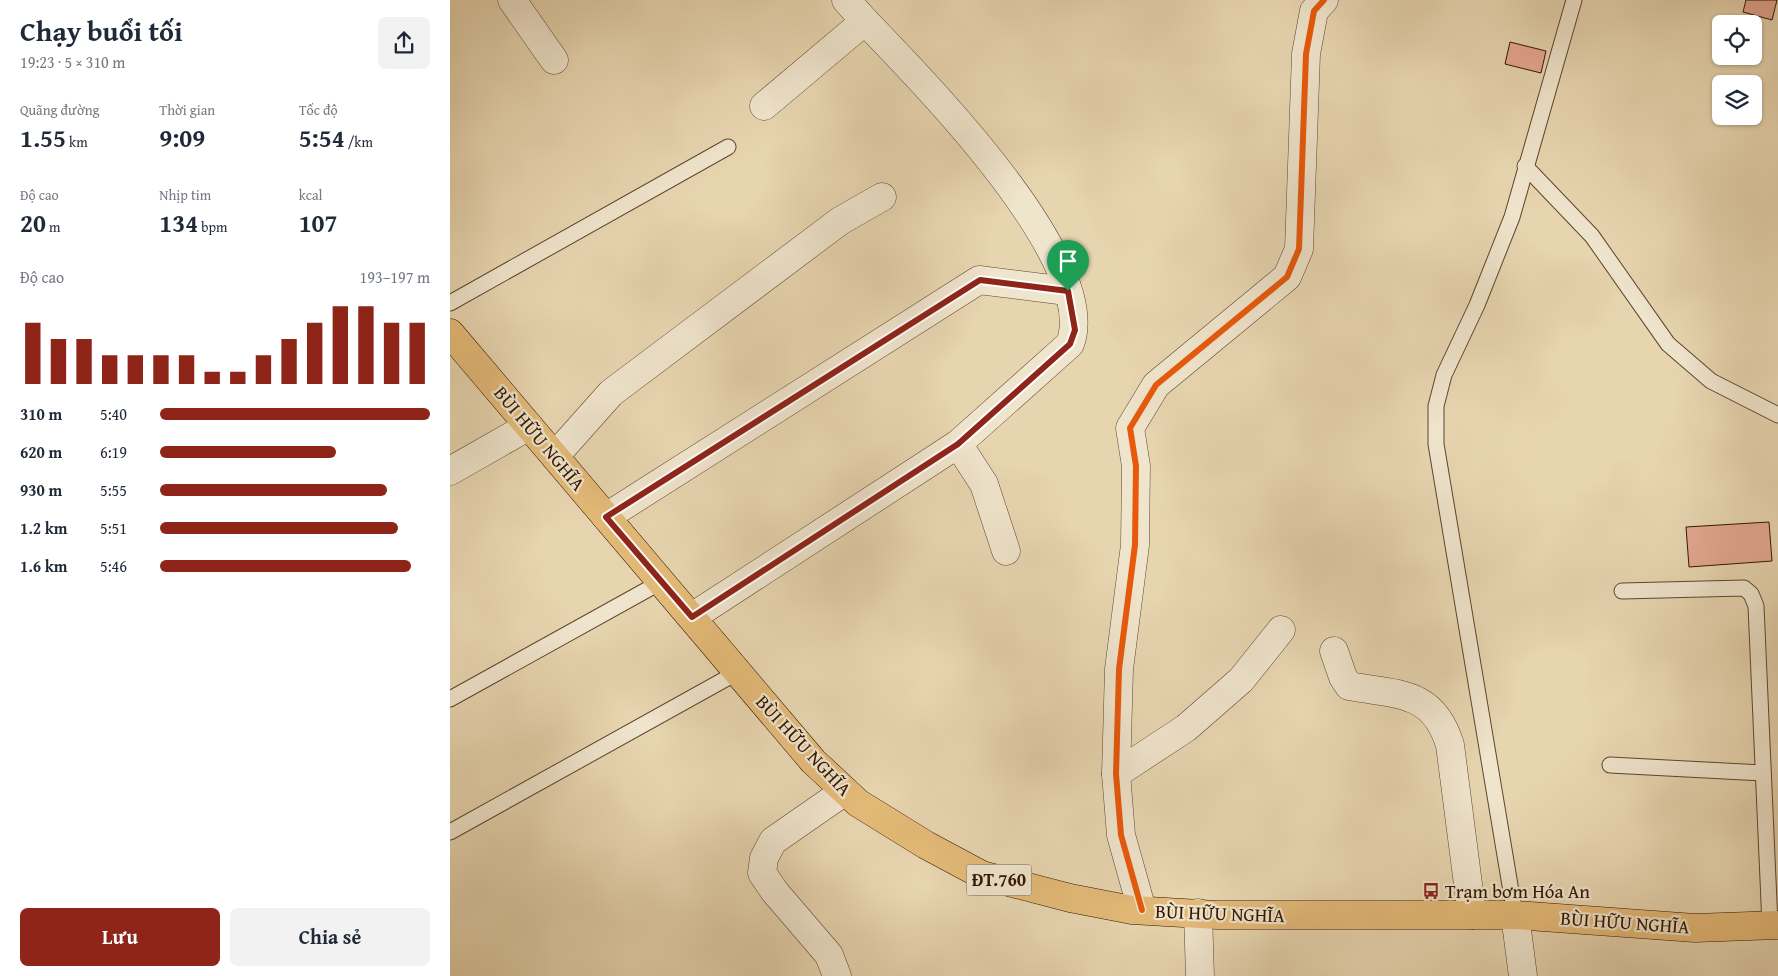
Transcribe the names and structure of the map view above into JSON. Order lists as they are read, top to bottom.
{
  "streets": {
    "main road": ["BÙI HỮU NGHĨA", "ĐT.760"]
  },
  "places": {
    "bus stop": ["Trạm bơm Hóa An"]
  },
  "page": {
    "heading": ["Chạy buổi tối", "19:23 · 5 × 310 m"],
    "stats": [
      ["Quãng đường", "1.55 km"],
      ["Thời gian", "9:09"],
      ["Tốc độ", "5:54 /km"],
      ["Độ cao", "20 m"],
      ["Nhịp tim", "134 bpm"],
      ["kcal", "107"]
    ],
    "chart": ["Độ cao", "193–197 m"],
    "list": [
      {
        "name": "310 m",
        "note": "5:40"
      },
      {
        "name": "620 m",
        "note": "6:19"
      },
      {
        "name": "930 m",
        "note": "5:55"
      },
      {
        "name": "1.2 km",
        "note": "5:51"
      },
      {
        "name": "1.6 km",
        "note": "5:46"
      }
    ],
    "buttons": ["Lưu", "Chia sẻ"]
  }
}
